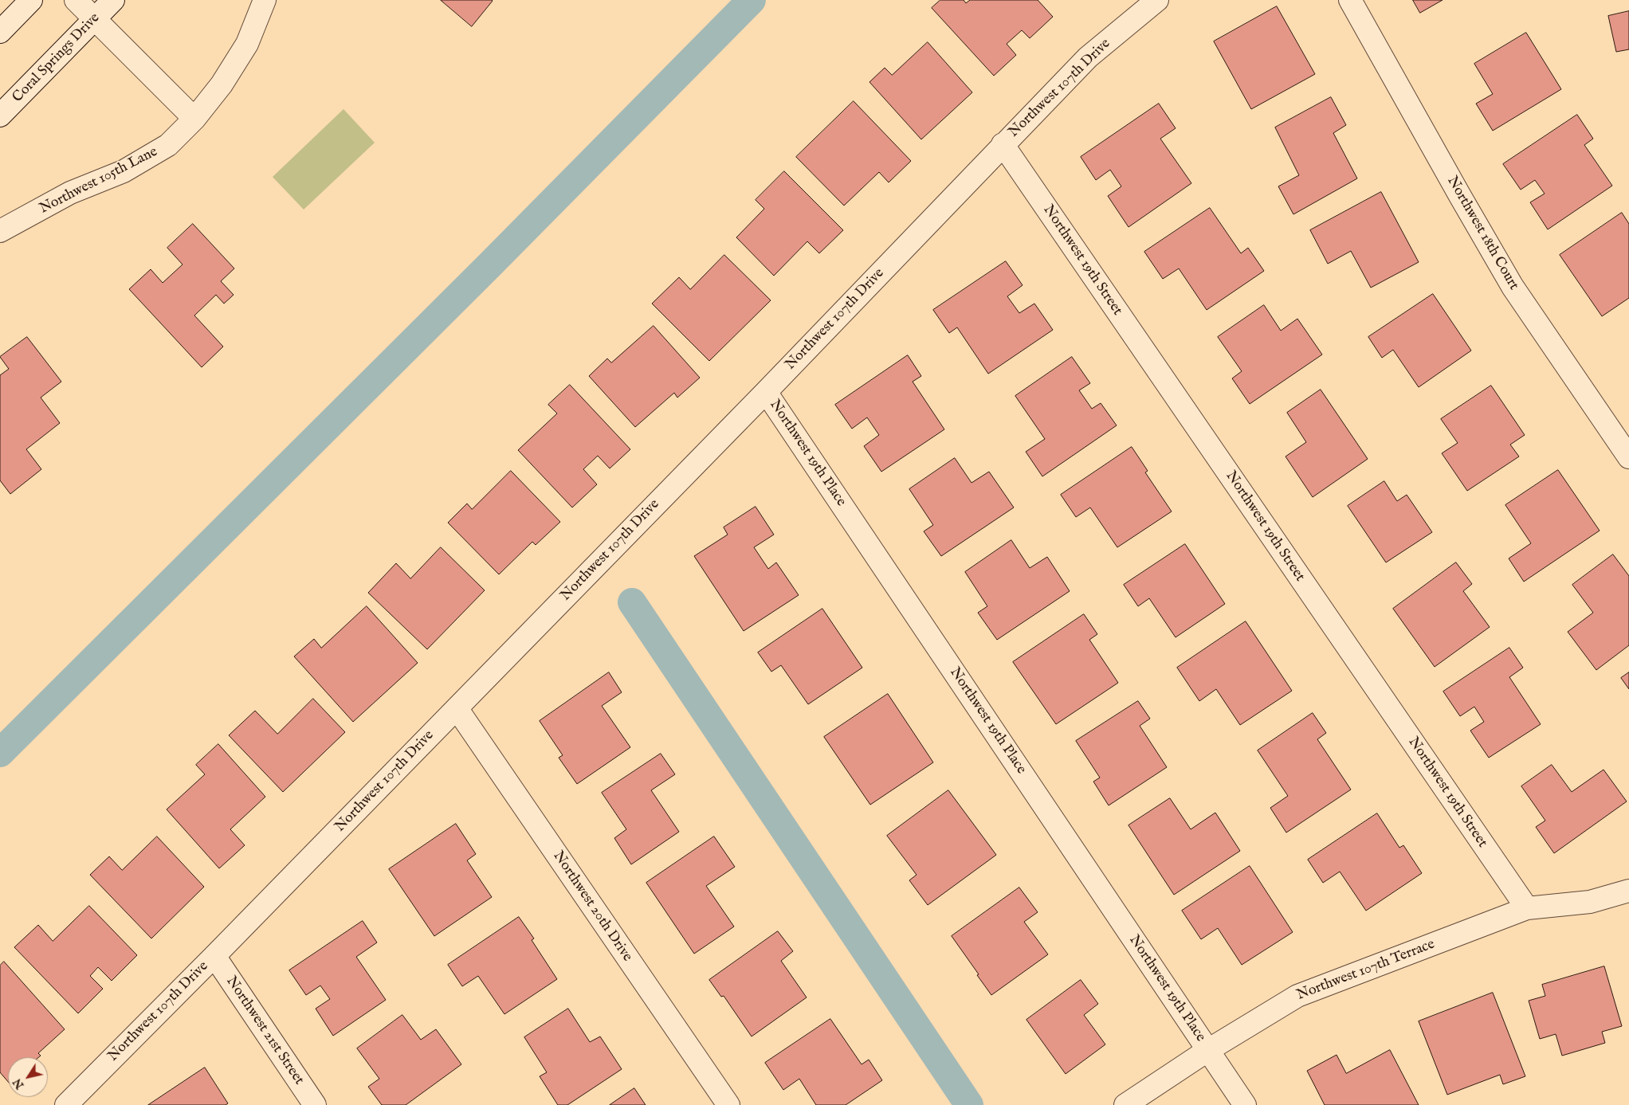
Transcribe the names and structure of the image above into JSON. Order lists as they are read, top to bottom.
{
  "streets": {
    "street": [
      "Coral Springs Drive",
      "Northwest 107th Drive",
      "Northwest 105th Lane",
      "Northwest 18th Court",
      "Northwest 19th Street",
      "Northwest 19th Place",
      "Northwest 20th Drive",
      "Northwest 107th Terrace",
      "Northwest 21st Street"
    ]
  },
  "crossings": [
    ["Northwest 107th Drive", "Northwest 19th Street"],
    ["Northwest 107th Drive", "Northwest 19th Place"],
    ["Northwest 107th Drive", "Northwest 20th Drive"],
    ["Northwest 107th Drive", "Northwest 21st Street"],
    ["Northwest 19th Street", "Northwest 107th Terrace"],
    ["Northwest 19th Place", "Northwest 107th Terrace"]
  ],
  "north": "bottom left"
}
